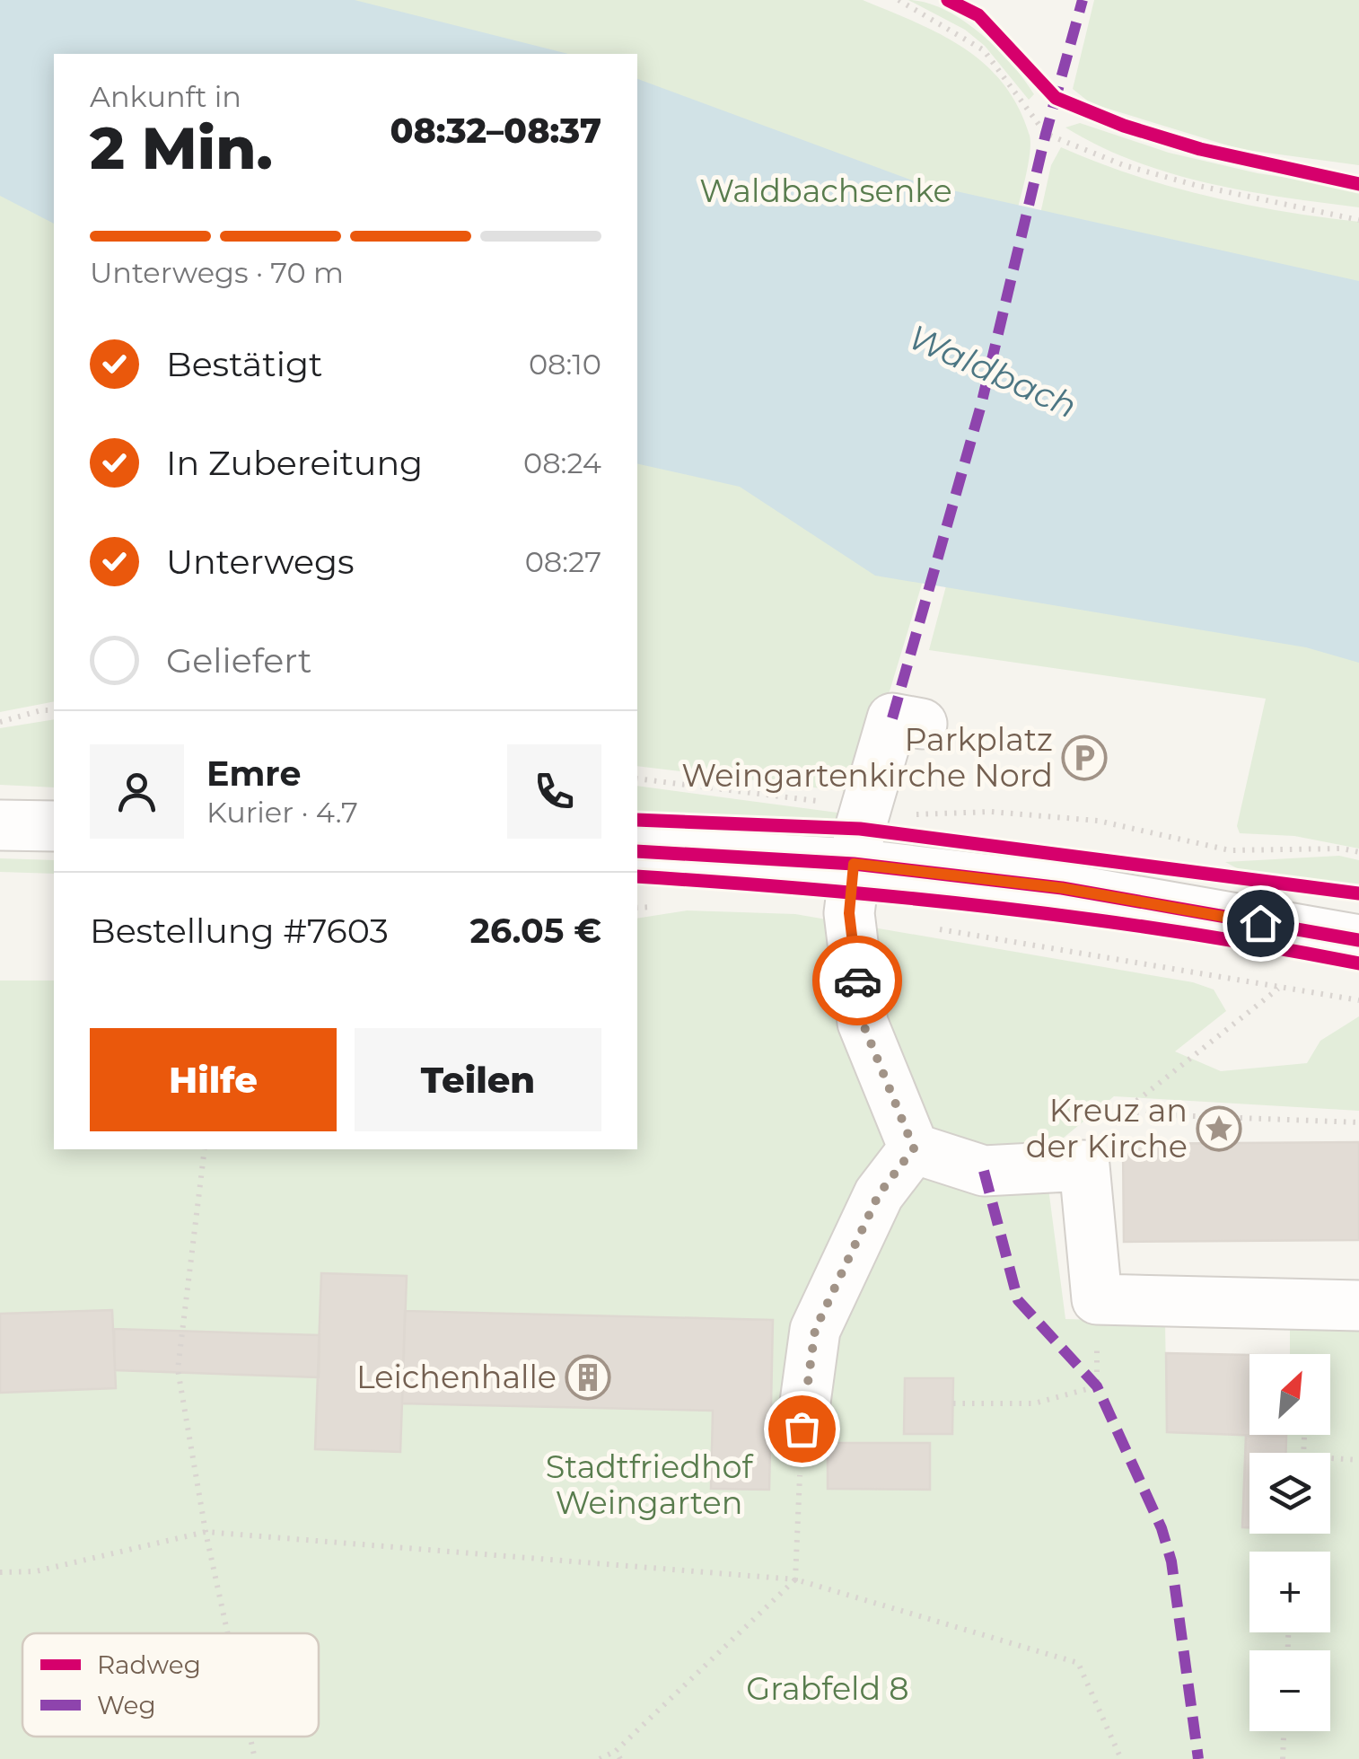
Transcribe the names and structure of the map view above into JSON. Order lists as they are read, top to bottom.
{
  "water": ["Waldbach"],
  "parks": ["Waldbachsenke", "Stadtfriedhof Weingarten", "Grabfeld 8"],
  "places": {
    "parking": ["Parkplatz Weingartenkirche Nord"],
    "place": ["Kreuz an der Kirche"],
    "building": ["Leichenhalle"]
  },
  "legend": ["Radweg", "Weg"],
  "north": "top right",
  "page": {
    "heading": ["2 Min.", "Ankunft in", "08:32–08:37"],
    "panel": [
      "Emre",
      "Kurier · 4.7",
      "Bestellung #7603",
      "26.05 €"
    ],
    "bar": "Unterwegs · 70 m",
    "list": [
      ["Bestätigt", "08:10"],
      ["In Zubereitung", "08:24"],
      ["Unterwegs", "08:27"],
      "Geliefert"
    ],
    "buttons": ["Hilfe", "Teilen"],
    "map_buttons": ["+", "−"]
  }
}
